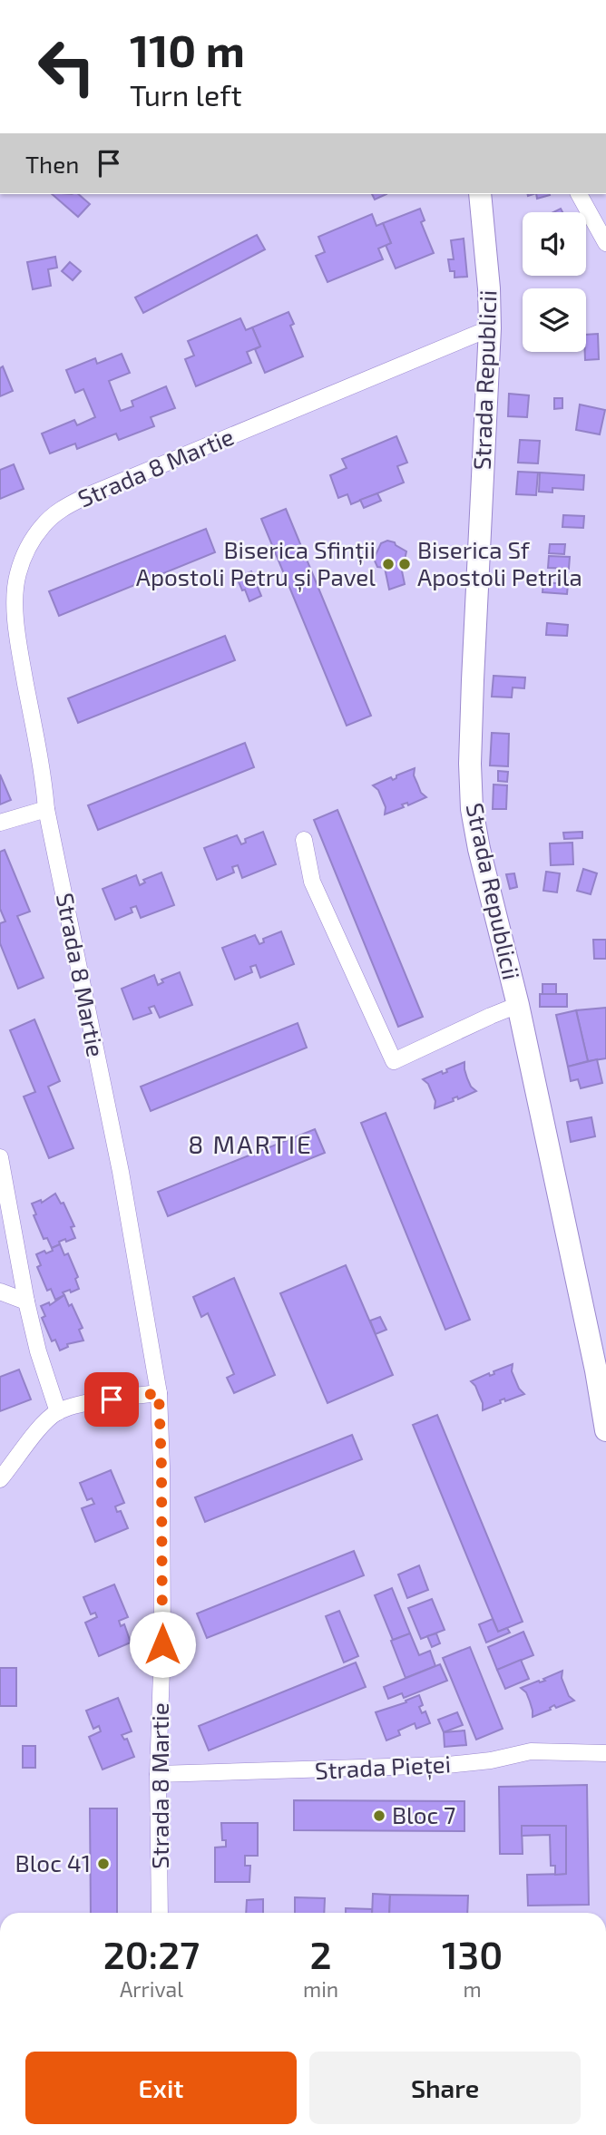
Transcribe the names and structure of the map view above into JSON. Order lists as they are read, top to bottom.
{
  "streets": {
    "main road": ["Strada Republicii"],
    "street": ["Strada 8 Martie", "Strada Pieței"]
  },
  "crossings": [
    ["Strada Republicii", "Strada 8 Martie"],
    ["Strada 8 Martie", "Strada Pieței"]
  ],
  "districts": ["8 MARTIE"],
  "places": [
    "Biserica Sfinții Apostoli Petru și Pavel",
    "Biserica Sf Apostoli Petrila",
    "Bloc 7",
    "Bloc 41"
  ],
  "page": {
    "turn": ["110 m", "Turn left"],
    "then": "Then",
    "eta": [
      "20:27",
      "Arrival",
      "2",
      "min",
      "130",
      "m"
    ],
    "buttons": ["Exit", "Share"]
  }
}
